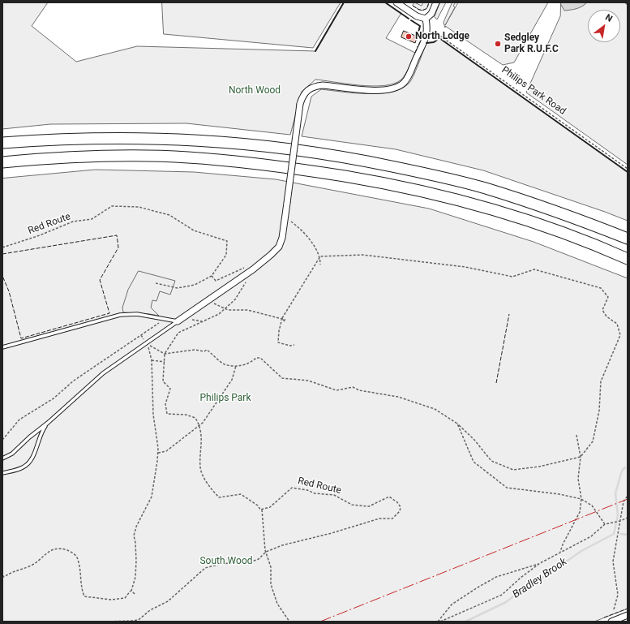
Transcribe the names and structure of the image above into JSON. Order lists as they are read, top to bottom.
{
  "streets": {
    "path": ["Philips Park Road", "Red Route"]
  },
  "water": ["Bradley Brook"],
  "parks": ["North Wood", "Philips Park", "South Wood"],
  "places": ["North Lodge", "Sedgley Park R.U.F.C"],
  "north": "top right"
}
